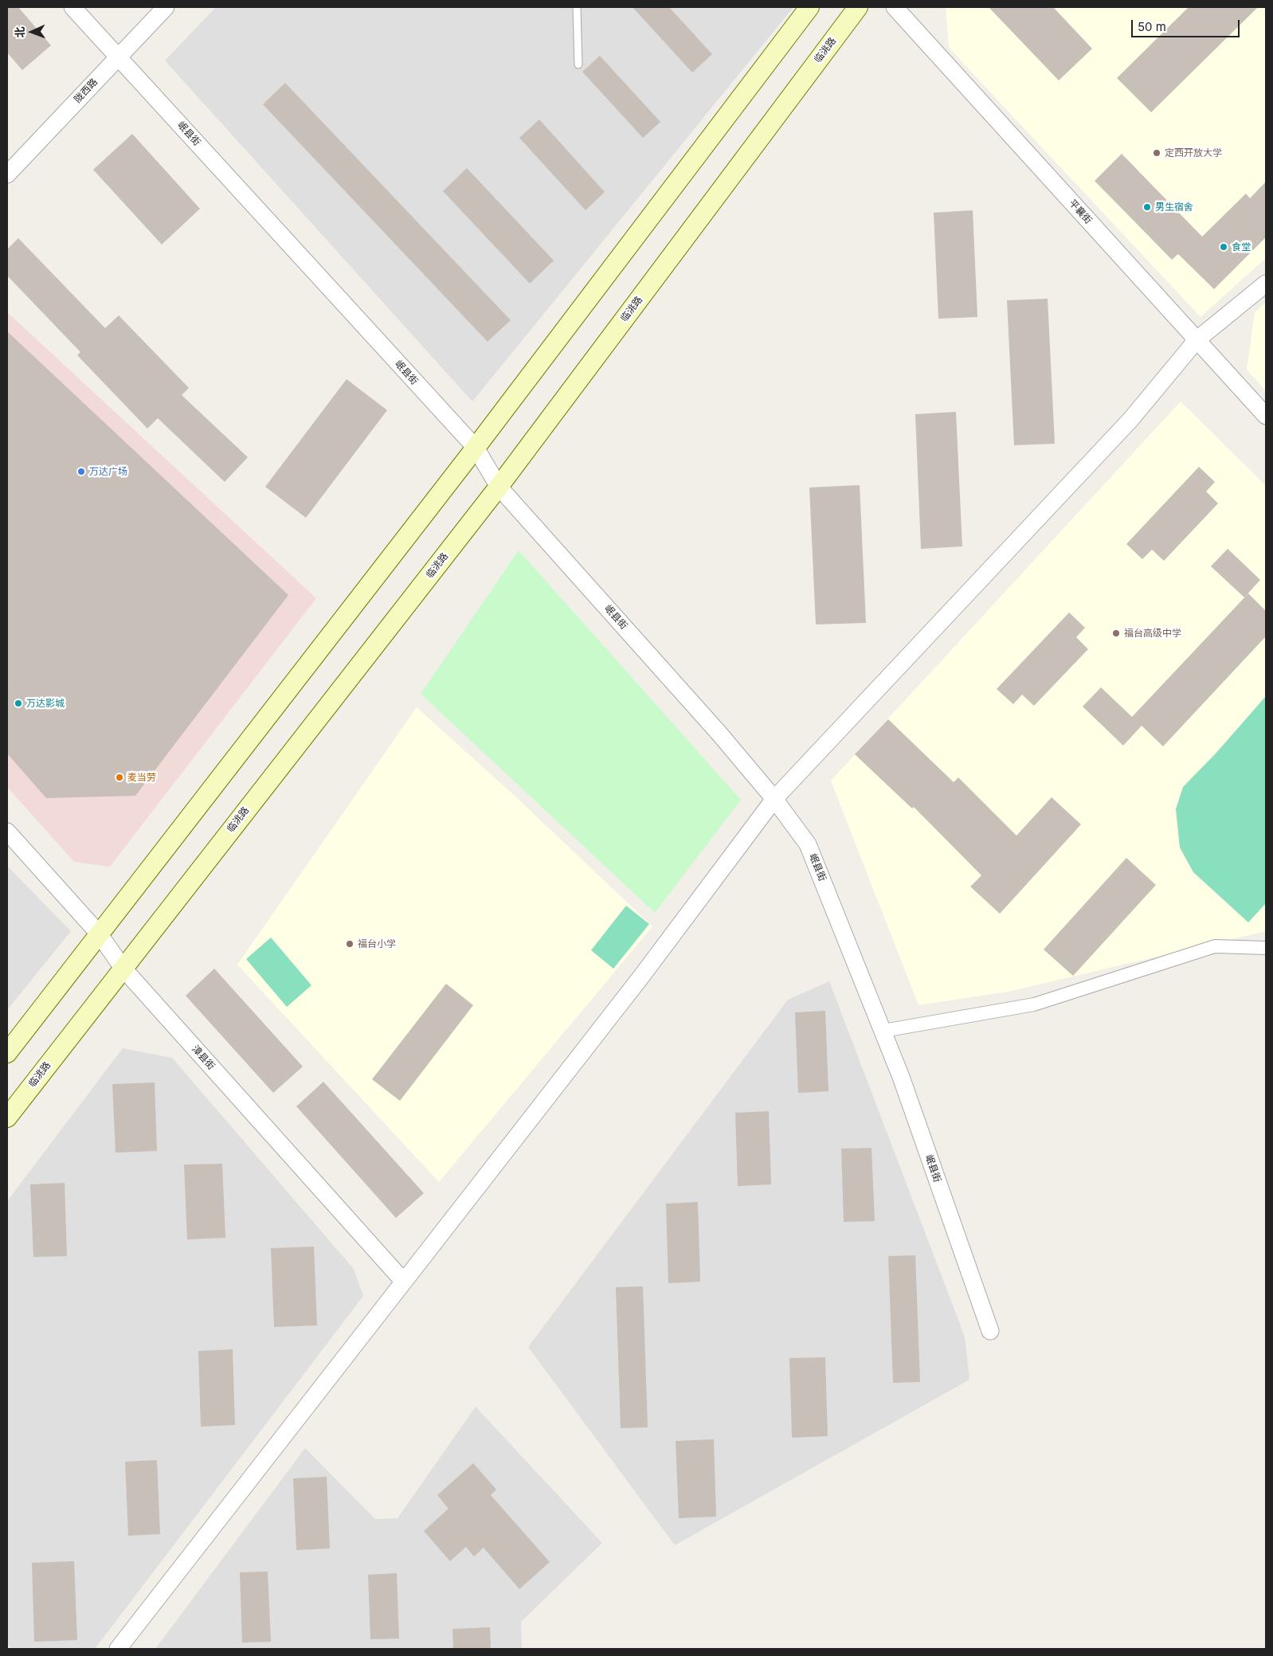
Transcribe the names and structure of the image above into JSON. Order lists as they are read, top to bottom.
{
  "streets": {
    "main road": ["临洮路"],
    "street": [
      "陇西路",
      "岷县街",
      "平襄街",
      "漳县街"
    ]
  },
  "crossings": [
    ["临洮路", "岷县街"],
    ["临洮路", "漳县街"],
    ["陇西路", "岷县街"]
  ],
  "places": [
    "定西开放大学",
    "男生宿舍",
    "食堂",
    "万达广场",
    "福台高级中学",
    "万达影城",
    "麦当劳",
    "福台小学"
  ],
  "scale_bar": "50 m",
  "north": "left"
}
